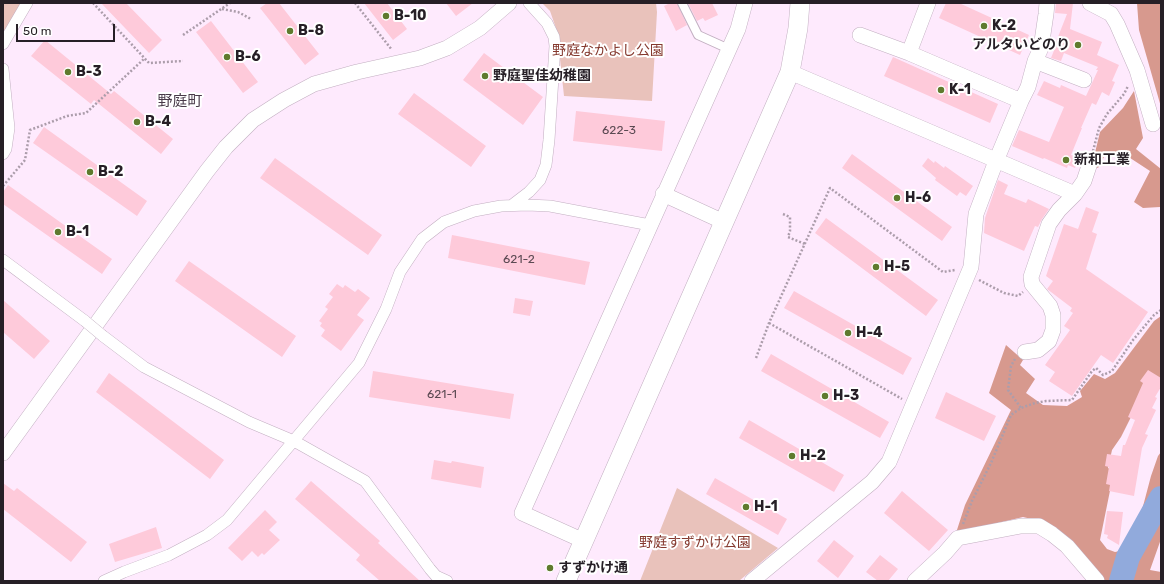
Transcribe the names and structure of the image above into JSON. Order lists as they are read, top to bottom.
{
  "districts": ["野庭町"],
  "parks": ["野庭なかよし公園", "野庭すずかけ公園"],
  "places": [
    "B-10",
    "K-2",
    "B-8",
    "アルタいどのり",
    "B-6",
    "B-3",
    "野庭聖佳幼稚園",
    "K-1",
    "B-4",
    "新和工業",
    "B-2",
    "H-6",
    "B-1",
    "H-5",
    "H-4",
    "H-3",
    "H-2",
    "H-1",
    "すずかけ通"
  ],
  "house_numbers": ["622-3", "621-2", "621-1"],
  "scale_bar": "50 m"
}
